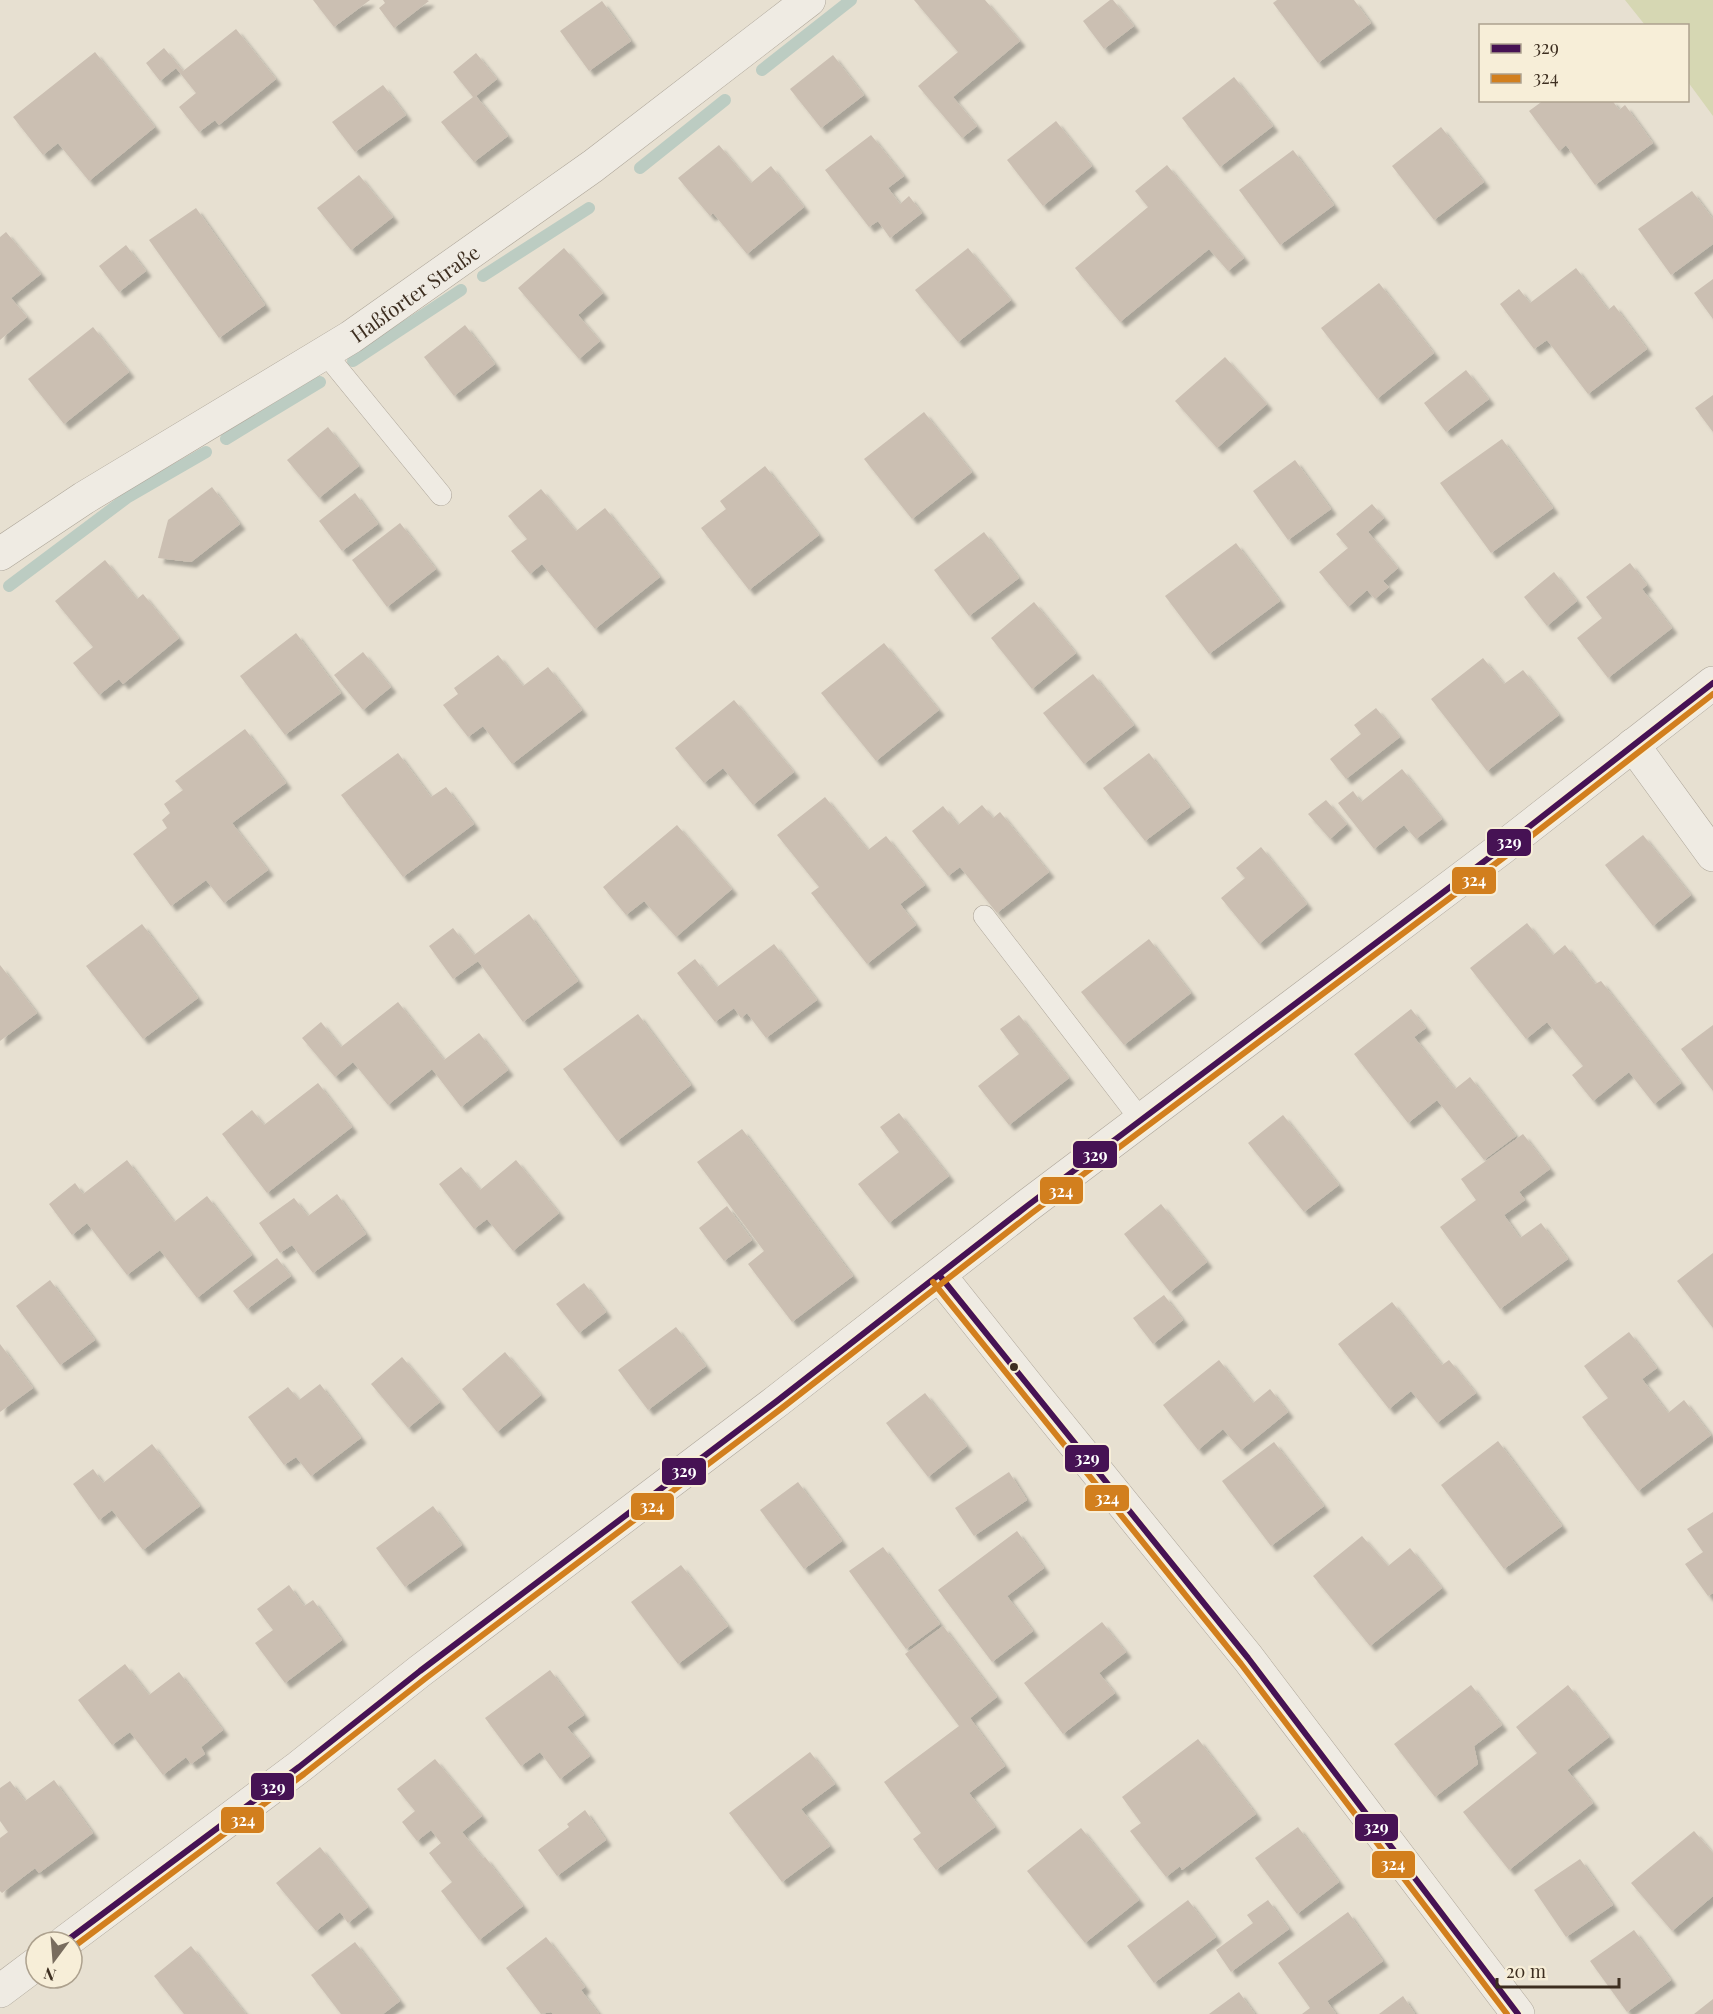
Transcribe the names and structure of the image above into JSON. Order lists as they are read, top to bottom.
{
  "streets": {
    "street": ["Haßforter Straße"]
  },
  "lines": ["transit line 329", "transit line 324"],
  "legend": ["329", "324"],
  "scale_bar": "20 m",
  "north": "bottom"
}
